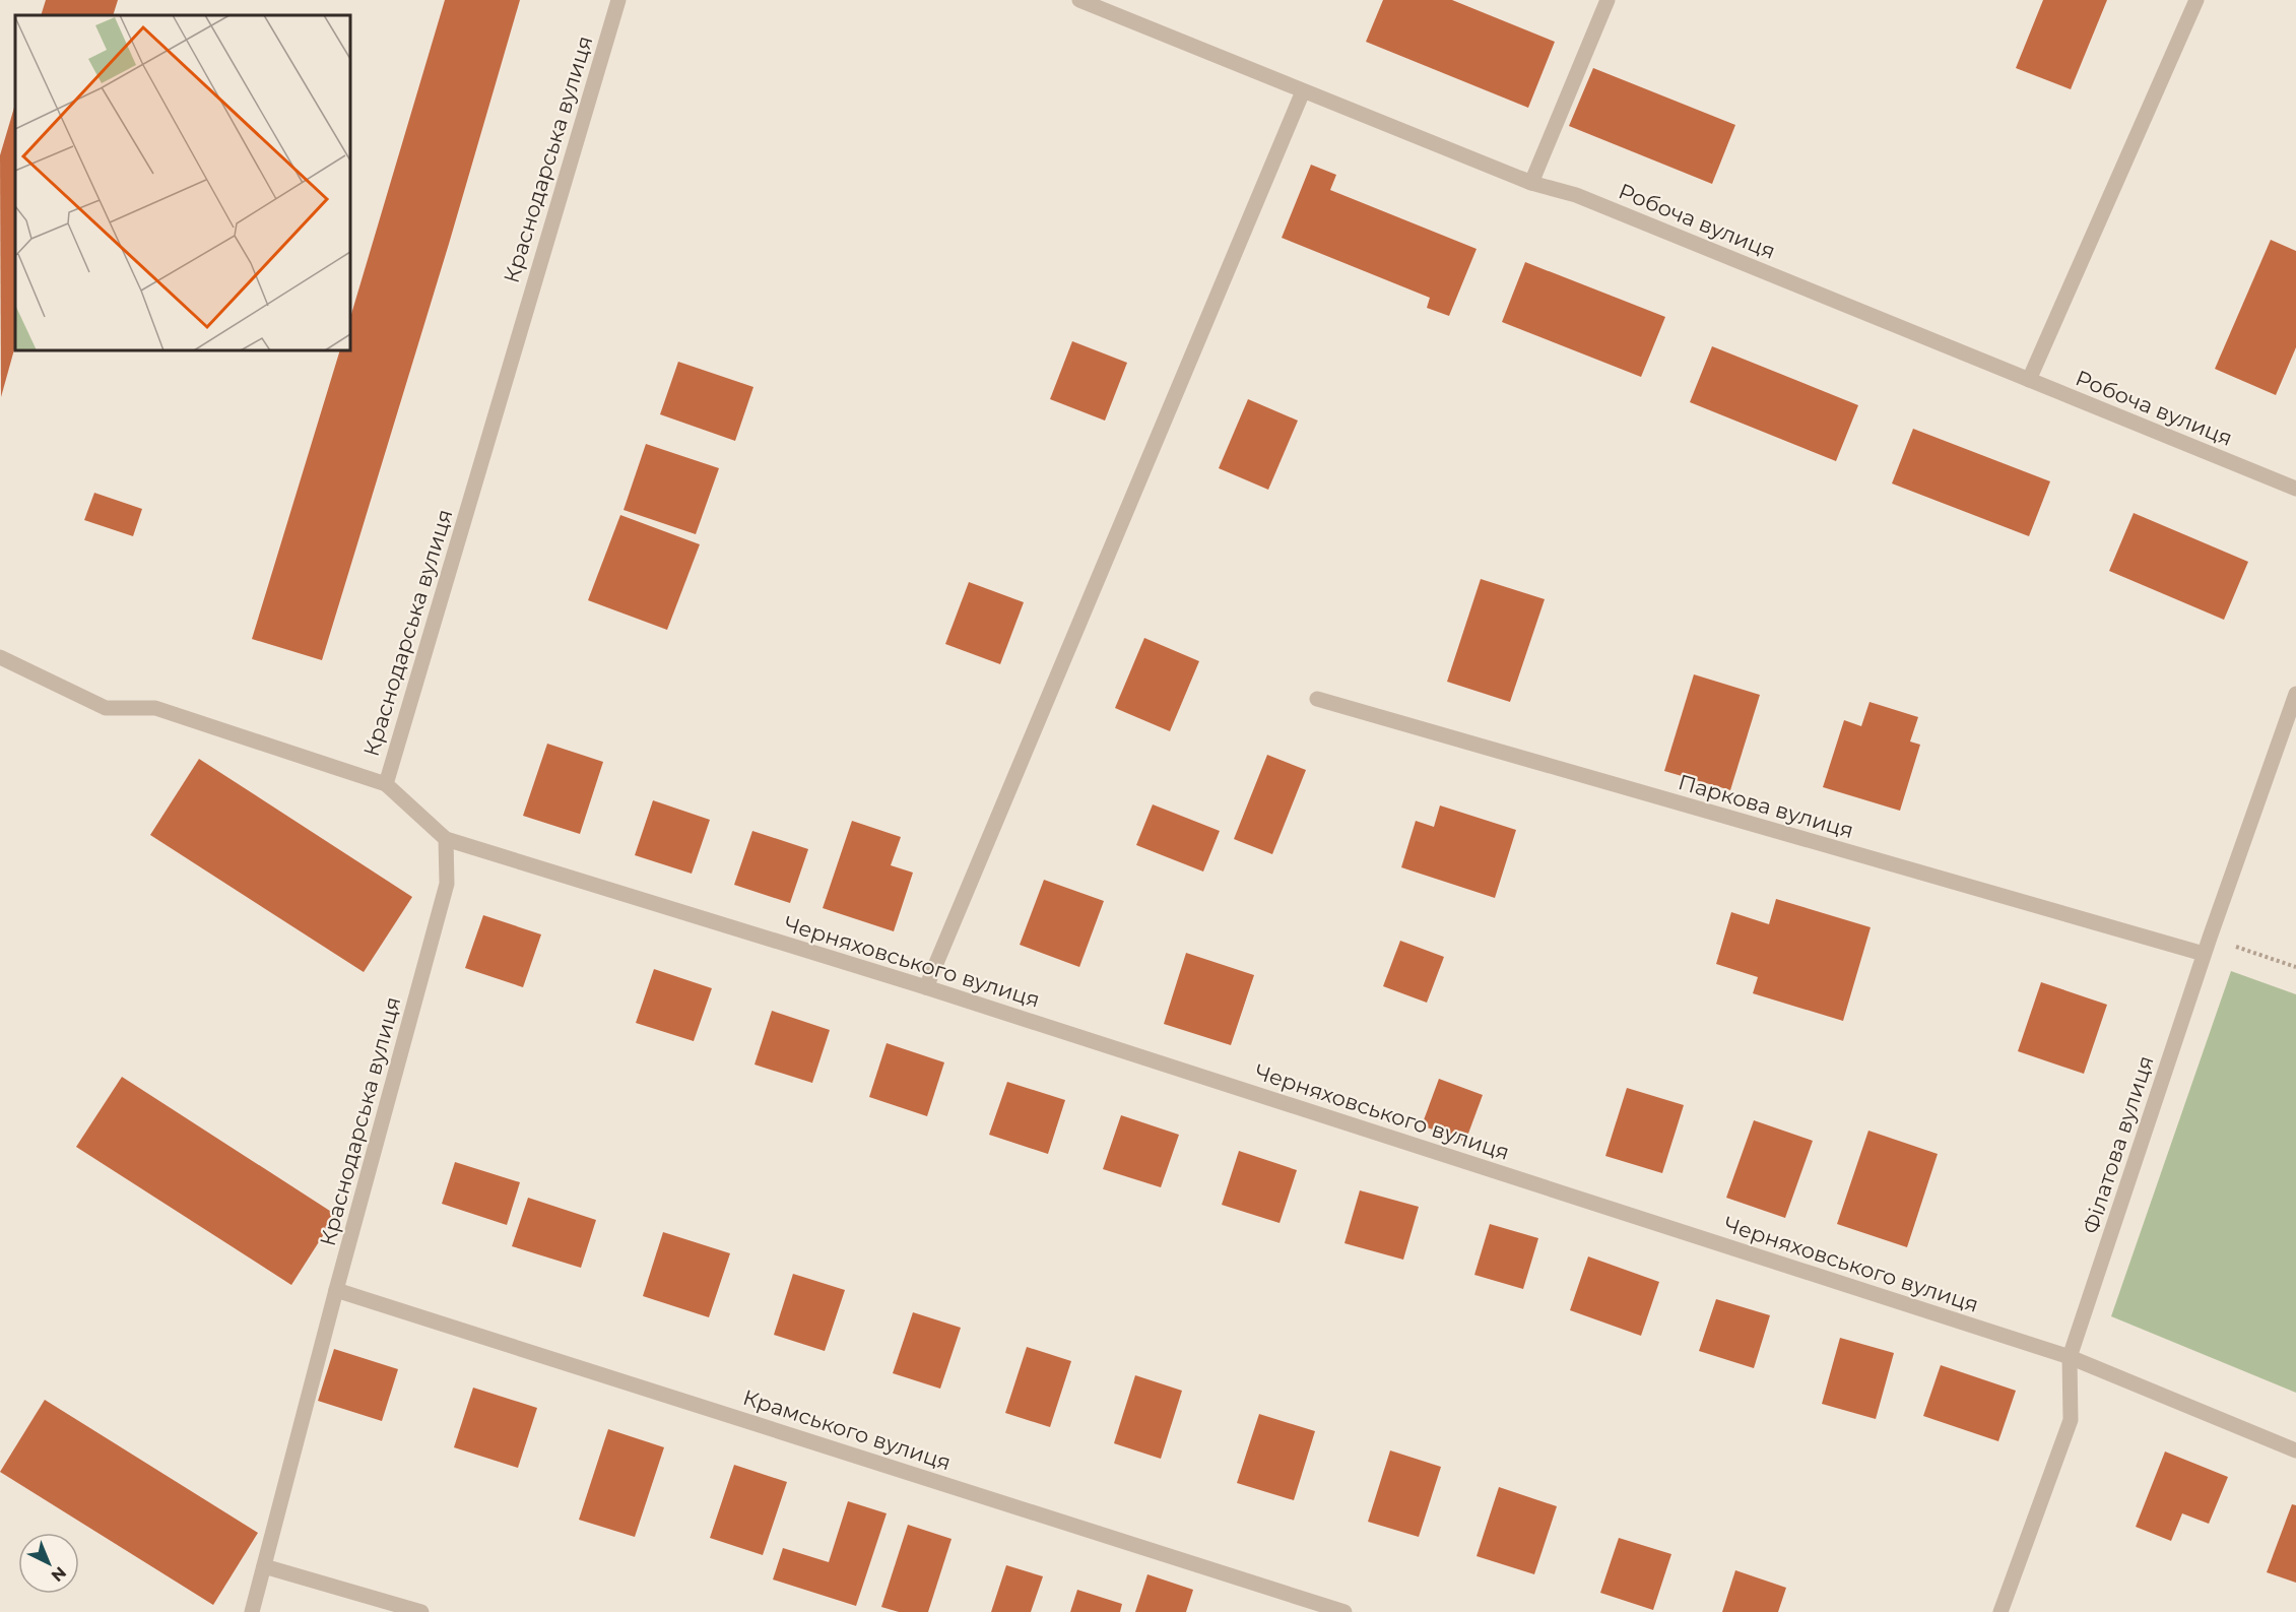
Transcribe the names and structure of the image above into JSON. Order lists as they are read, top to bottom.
{
  "streets": {
    "street": [
      "Краснодарська вулиця",
      "Робоча вулиця",
      "Паркова вулиця",
      "Черняховського вулиця",
      "Філатова вулиця",
      "Крамського вулиця"
    ]
  },
  "crossings": [
    ["Краснодарська вулиця", "Черняховського вулиця"],
    ["Краснодарська вулиця", "Крамського вулиця"],
    ["Паркова вулиця", "Філатова вулиця"],
    ["Черняховського вулиця", "Філатова вулиця"]
  ],
  "north": "bottom right"
}
